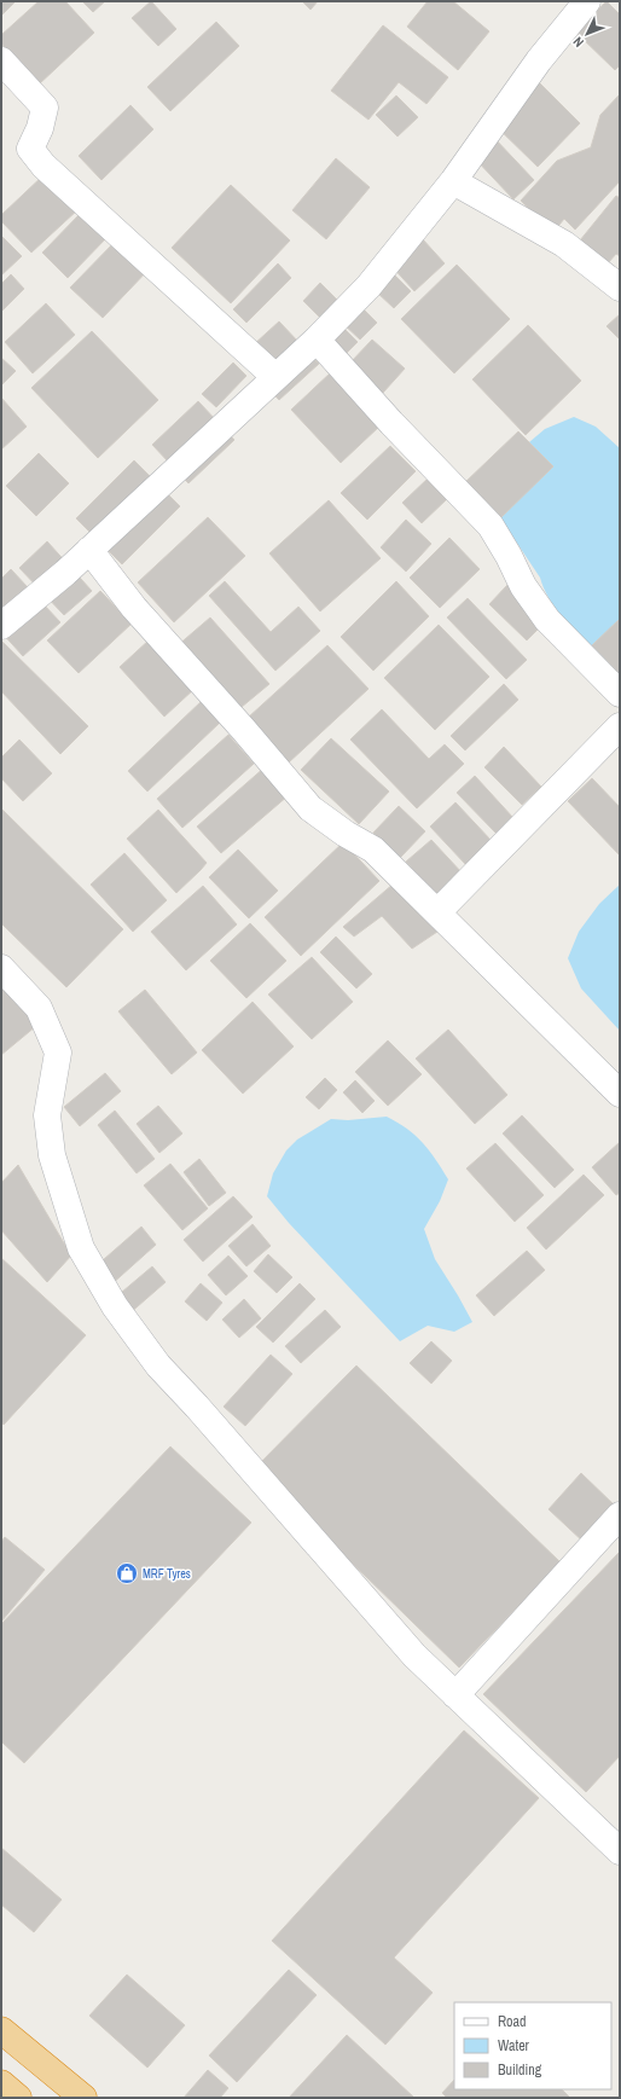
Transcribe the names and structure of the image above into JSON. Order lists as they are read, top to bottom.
{
  "places": {
    "shop": ["MRF Tyres"]
  },
  "legend": ["Road", "Water", "Building"],
  "north": "bottom left"
}
